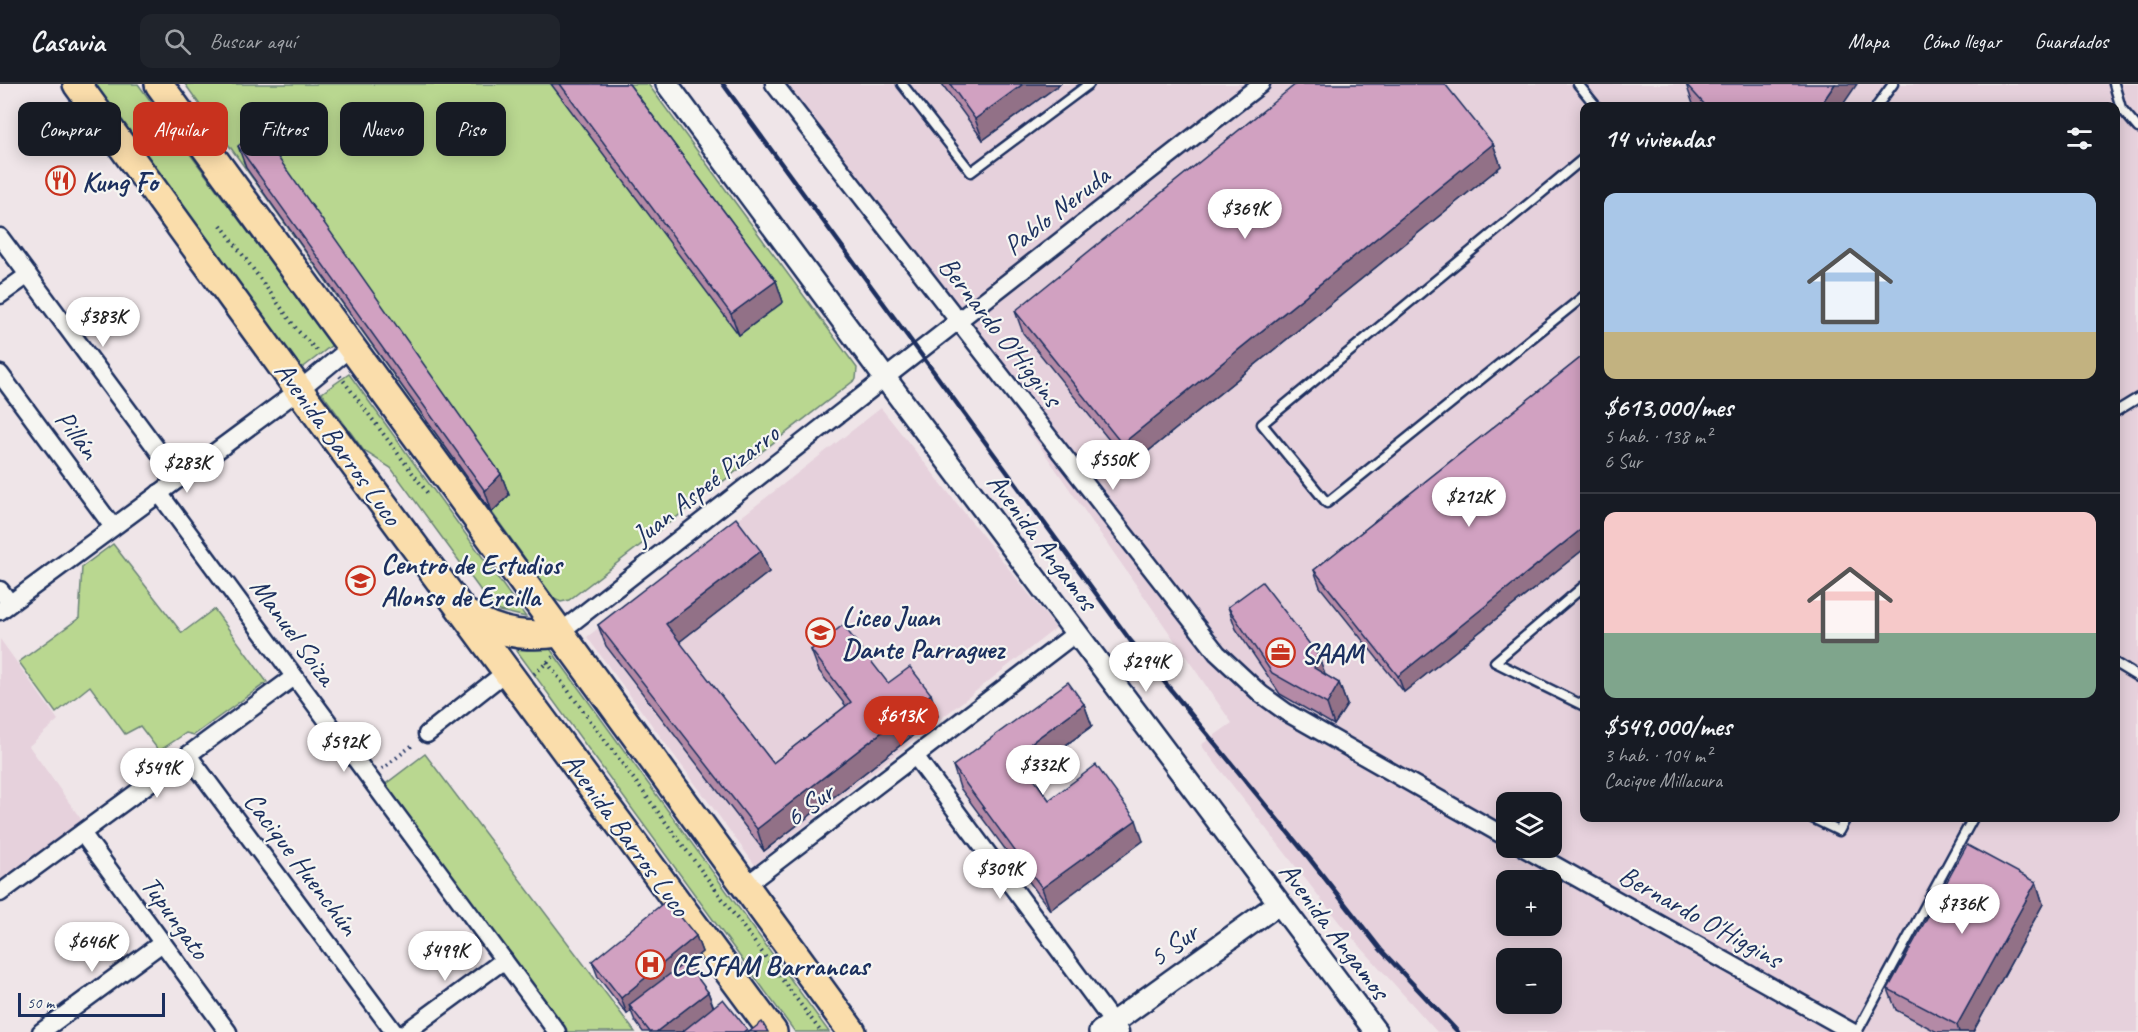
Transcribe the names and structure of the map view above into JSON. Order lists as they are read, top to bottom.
{
  "streets": {
    "main road": ["Avenida Barros Luco"],
    "street": [
      "Pablo Neruda",
      "Bernardo O'Higgins",
      "Pillán",
      "Juan Aspeé Pizarro",
      "Avenida Angamos",
      "Manuel Soiza",
      "6 Sur",
      "Cacique Huenchún",
      "Tupungato",
      "5 Sur"
    ]
  },
  "crossings": [
    ["Pablo Neruda", "Bernardo O'Higgins"],
    ["Pablo Neruda", "Juan Aspeé Pizarro"],
    ["Pablo Neruda", "Avenida Angamos"],
    ["Juan Aspeé Pizarro", "Avenida Angamos"],
    ["Avenida Angamos", "6 Sur"],
    ["Avenida Angamos", "5 Sur"]
  ],
  "places": {
    "restaurant": ["Kung Fo"],
    "school or university": ["Centro de Estudios Alonso de Ercilla", "Liceo Juan Dante Parraguez"],
    "office": ["SAAM"],
    "hospital": ["CESFAM Barrancas"]
  },
  "scale_bar": "50 m",
  "page": {
    "header": "Casavia",
    "search": "Buscar aquí",
    "nav": ["Mapa", "Cómo llegar", "Guardados"],
    "chip": [
      "Comprar",
      "Alquilar",
      "Filtros",
      "Nuevo",
      "Piso"
    ],
    "heading": "14 viviendas",
    "list": [
      {
        "name": "$613,000/mes",
        "note": "5 hab. · 138 m² · 6 Sur"
      },
      {
        "name": "$549,000/mes",
        "note": "3 hab. · 104 m² · Cacique Millacura"
      }
    ],
    "price": [
      "$369K",
      "$383K",
      "$550K",
      "$283K",
      "$212K",
      "$294K",
      "$613K",
      "$592K",
      "$332K",
      "$549K",
      "$309K",
      "$736K",
      "$646K",
      "$499K"
    ],
    "map_buttons": ["+", "−"],
    "scale": "50 m"
  }
}
